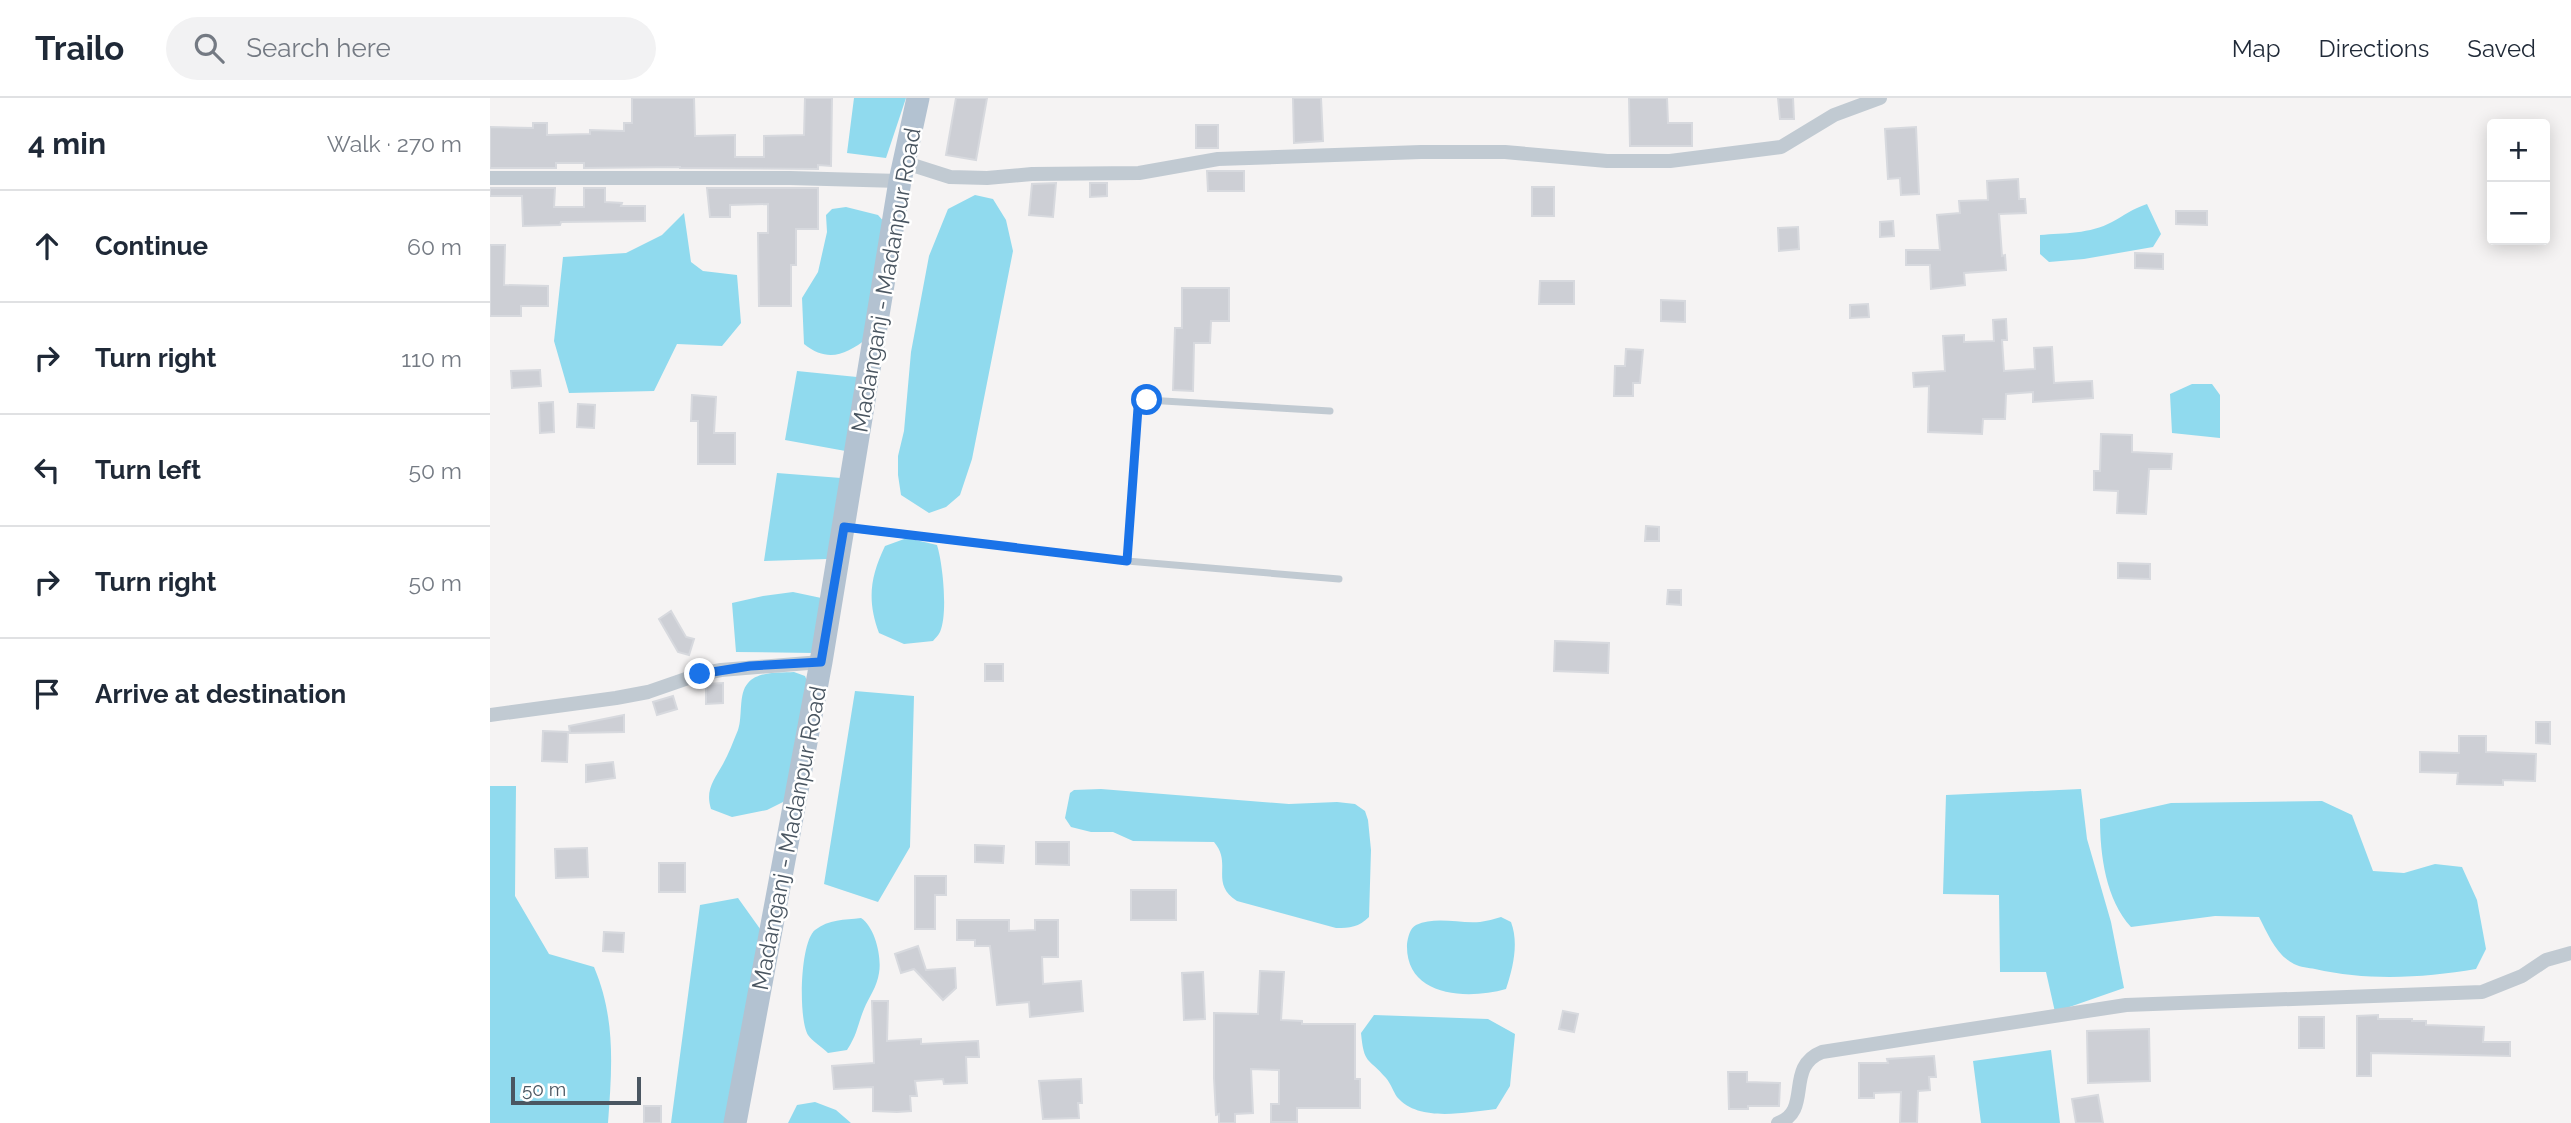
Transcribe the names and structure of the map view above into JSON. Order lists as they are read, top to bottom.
{
  "streets": {
    "main road": ["Madanganj - Madanpur Road"]
  },
  "scale_bar": "50 m",
  "page": {
    "header": "Trailo",
    "search": "Search here",
    "nav": ["Map", "Directions", "Saved"],
    "heading": ["4 min", "Walk · 270 m"],
    "map_buttons": ["+", "−"],
    "list": [
      ["Continue", "60 m"],
      ["Turn right", "110 m"],
      ["Turn left", "50 m"],
      ["Turn right", "50 m"],
      "Arrive at destination"
    ],
    "scale": "50 m"
  }
}
